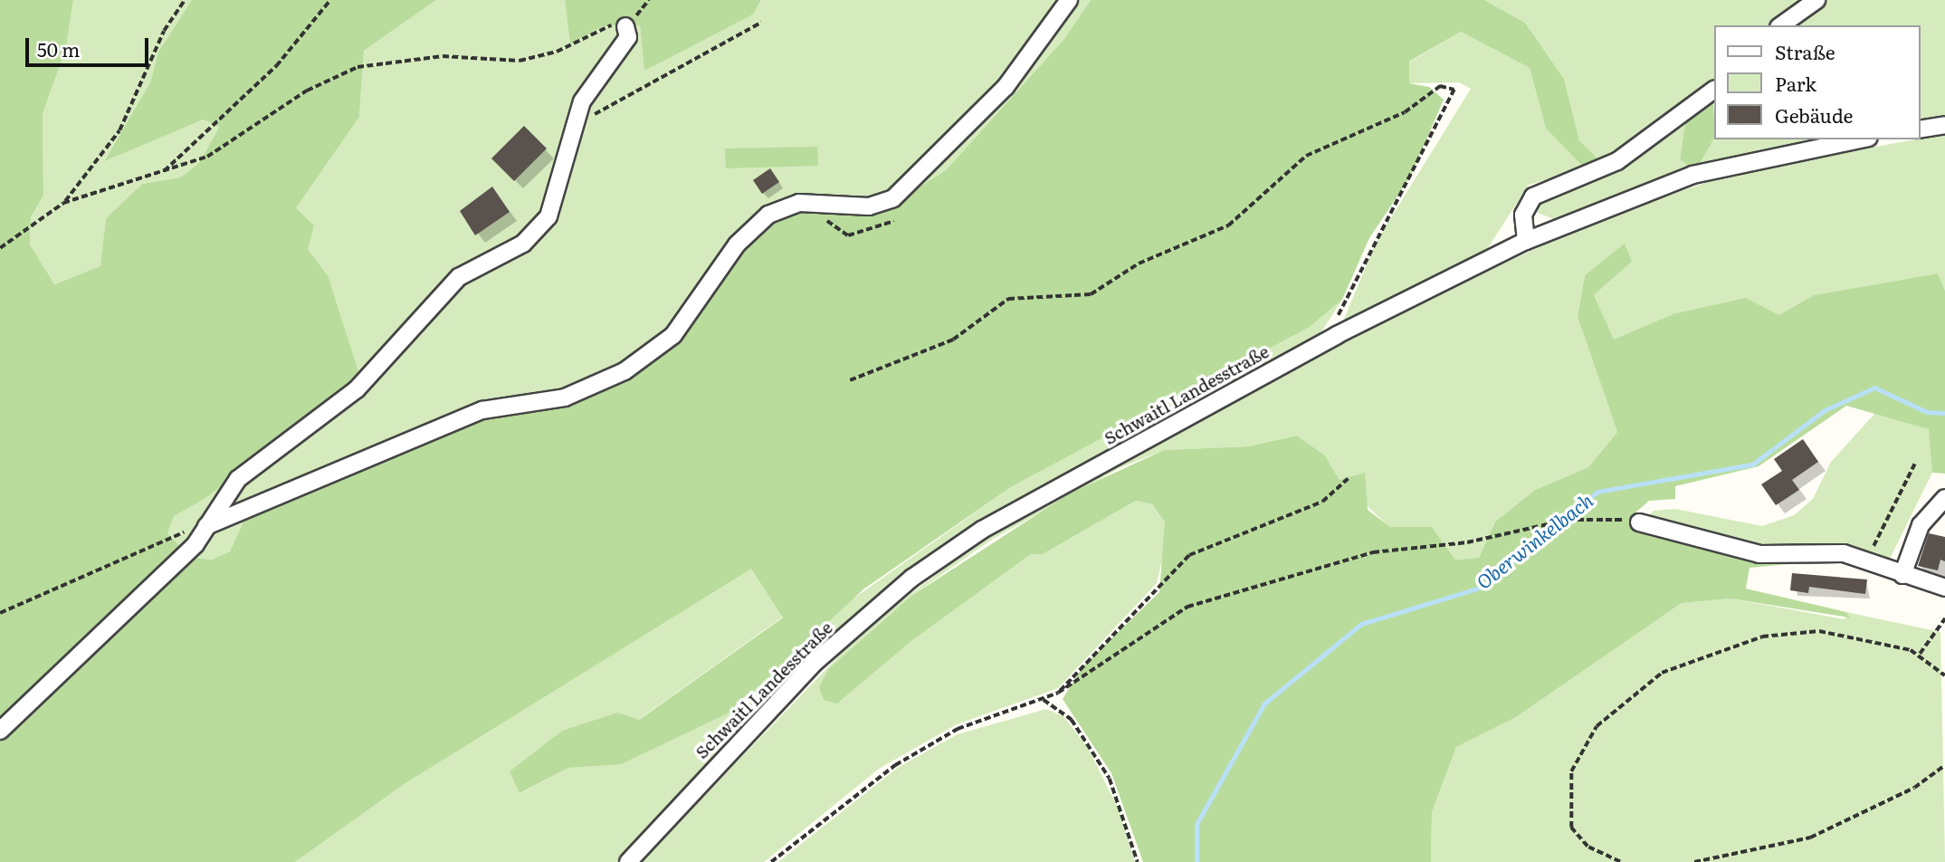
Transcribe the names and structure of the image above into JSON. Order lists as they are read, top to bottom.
{
  "streets": {
    "street": ["Schwaitl Landesstraße"]
  },
  "water": ["Oberwinkelbach"],
  "legend": ["Straße", "Park", "Gebäude"],
  "scale_bar": "50 m"
}
